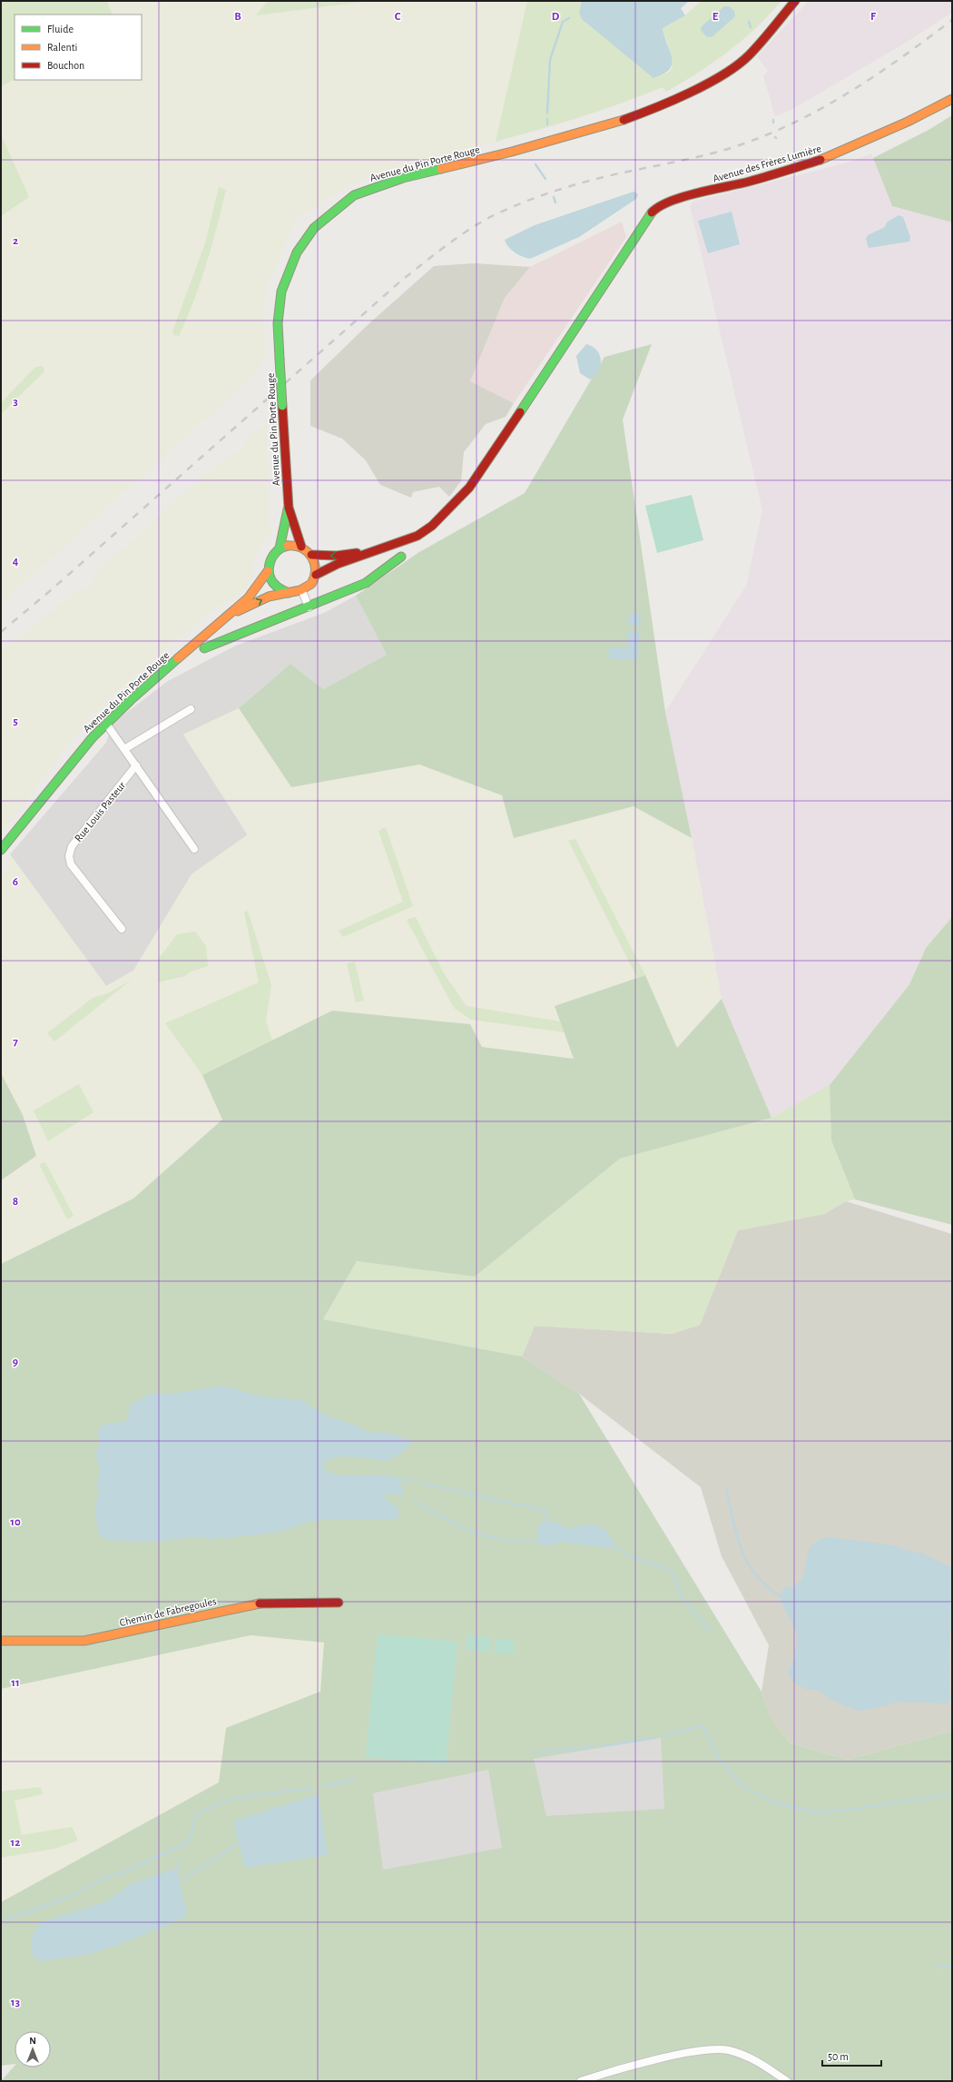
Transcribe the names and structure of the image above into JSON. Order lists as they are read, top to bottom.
{
  "streets": {
    "main road": ["Avenue du Pin Porte Rouge", "Avenue des Frères Lumière", "Chemin de Fabregoules"],
    "street": ["Rue Louis Pasteur"]
  },
  "legend": ["Fluide", "Ralenti", "Bouchon"],
  "scale_bar": "50 m",
  "north": "top",
  "grid": {
    "columns": [
      "B",
      "C",
      "D",
      "E",
      "F"
    ],
    "rows": [
      "2",
      "3",
      "4",
      "5",
      "6",
      "7",
      "8",
      "9",
      "10",
      "11",
      "12",
      "13"
    ]
  }
}
